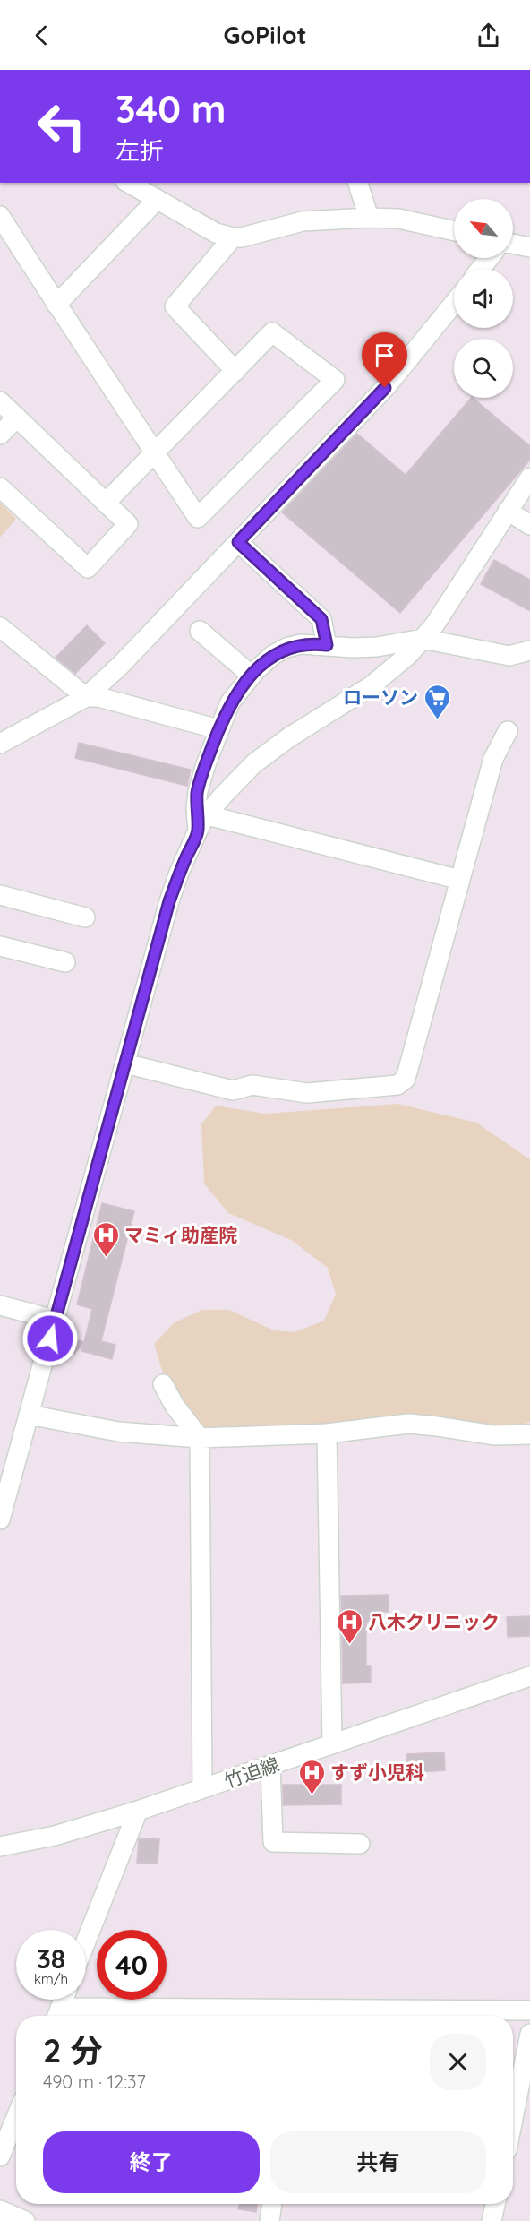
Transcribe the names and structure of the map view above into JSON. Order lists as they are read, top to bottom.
{
  "streets": {
    "street": ["竹迫線"]
  },
  "places": {
    "supermarket": ["ローソン"],
    "hospital": ["マミィ助産院", "八木クリニック", "すず小児科"]
  },
  "north": "top left",
  "page": {
    "header": "GoPilot",
    "turn": ["340 m", "左折"],
    "speed": "38 km/h",
    "limit": "40",
    "heading": ["2 分", "490 m · 12:37"],
    "buttons": ["終了", "共有"]
  }
}
